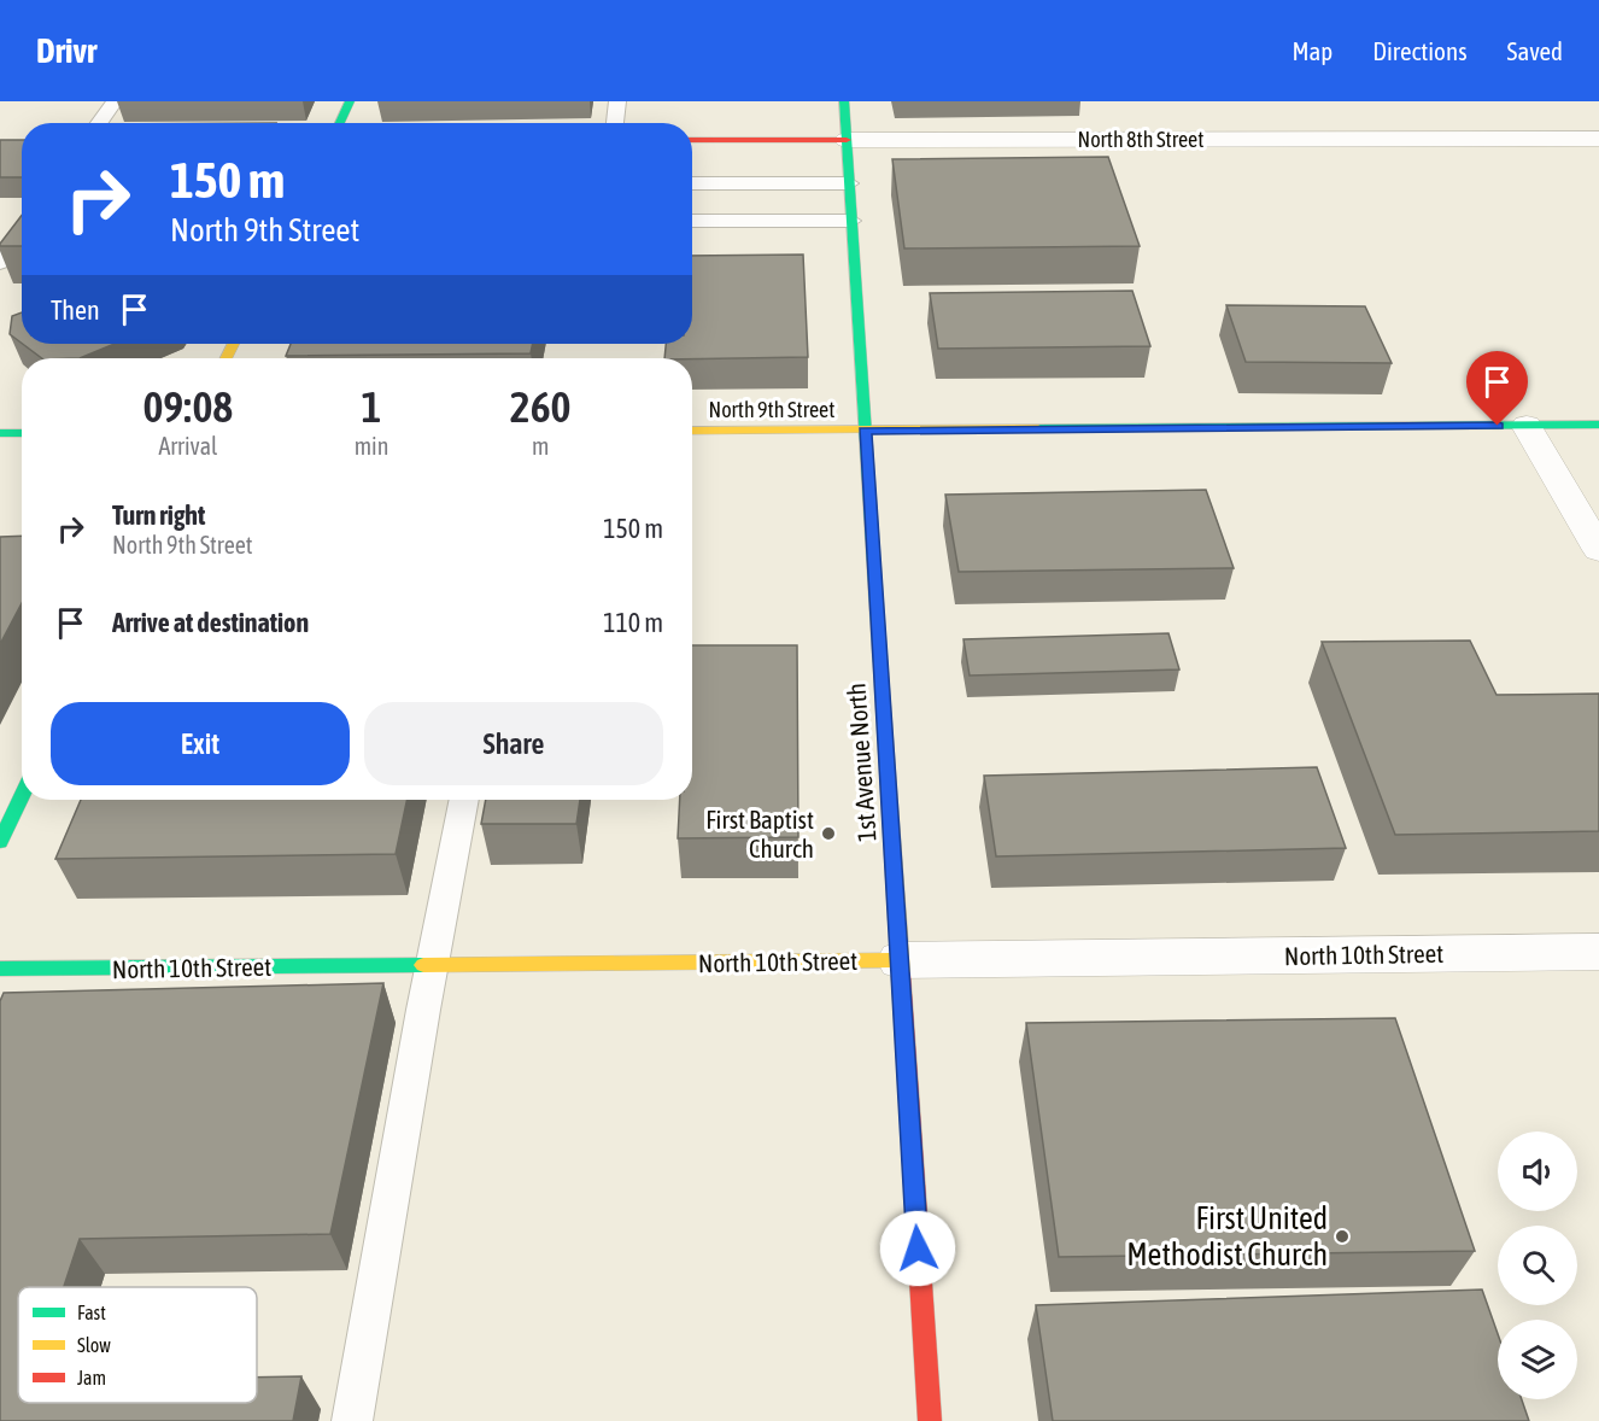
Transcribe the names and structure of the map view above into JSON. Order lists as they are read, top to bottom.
{
  "streets": {
    "main road": [
      "North 8th Street",
      "North 9th Street",
      "1st Avenue North",
      "North 10th Street"
    ]
  },
  "crossings": [
    ["North 8th Street", "1st Avenue North"],
    ["North 9th Street", "1st Avenue North"],
    ["1st Avenue North", "North 10th Street"]
  ],
  "places": ["First Baptist Church", "First United Methodist Church"],
  "legend": ["Fast", "Slow", "Jam"],
  "page": {
    "header": "Drivr",
    "nav": ["Map", "Directions", "Saved"],
    "turn": ["150 m", "North 9th Street"],
    "then": "Then",
    "eta": [
      "09:08",
      "Arrival",
      "1",
      "min",
      "260",
      "m"
    ],
    "list": [
      {
        "name": "Turn right",
        "note": "North 9th Street",
        "value": "150 m"
      },
      {
        "name": "Arrive at destination",
        "value": "110 m"
      }
    ],
    "buttons": ["Exit", "Share"]
  }
}
